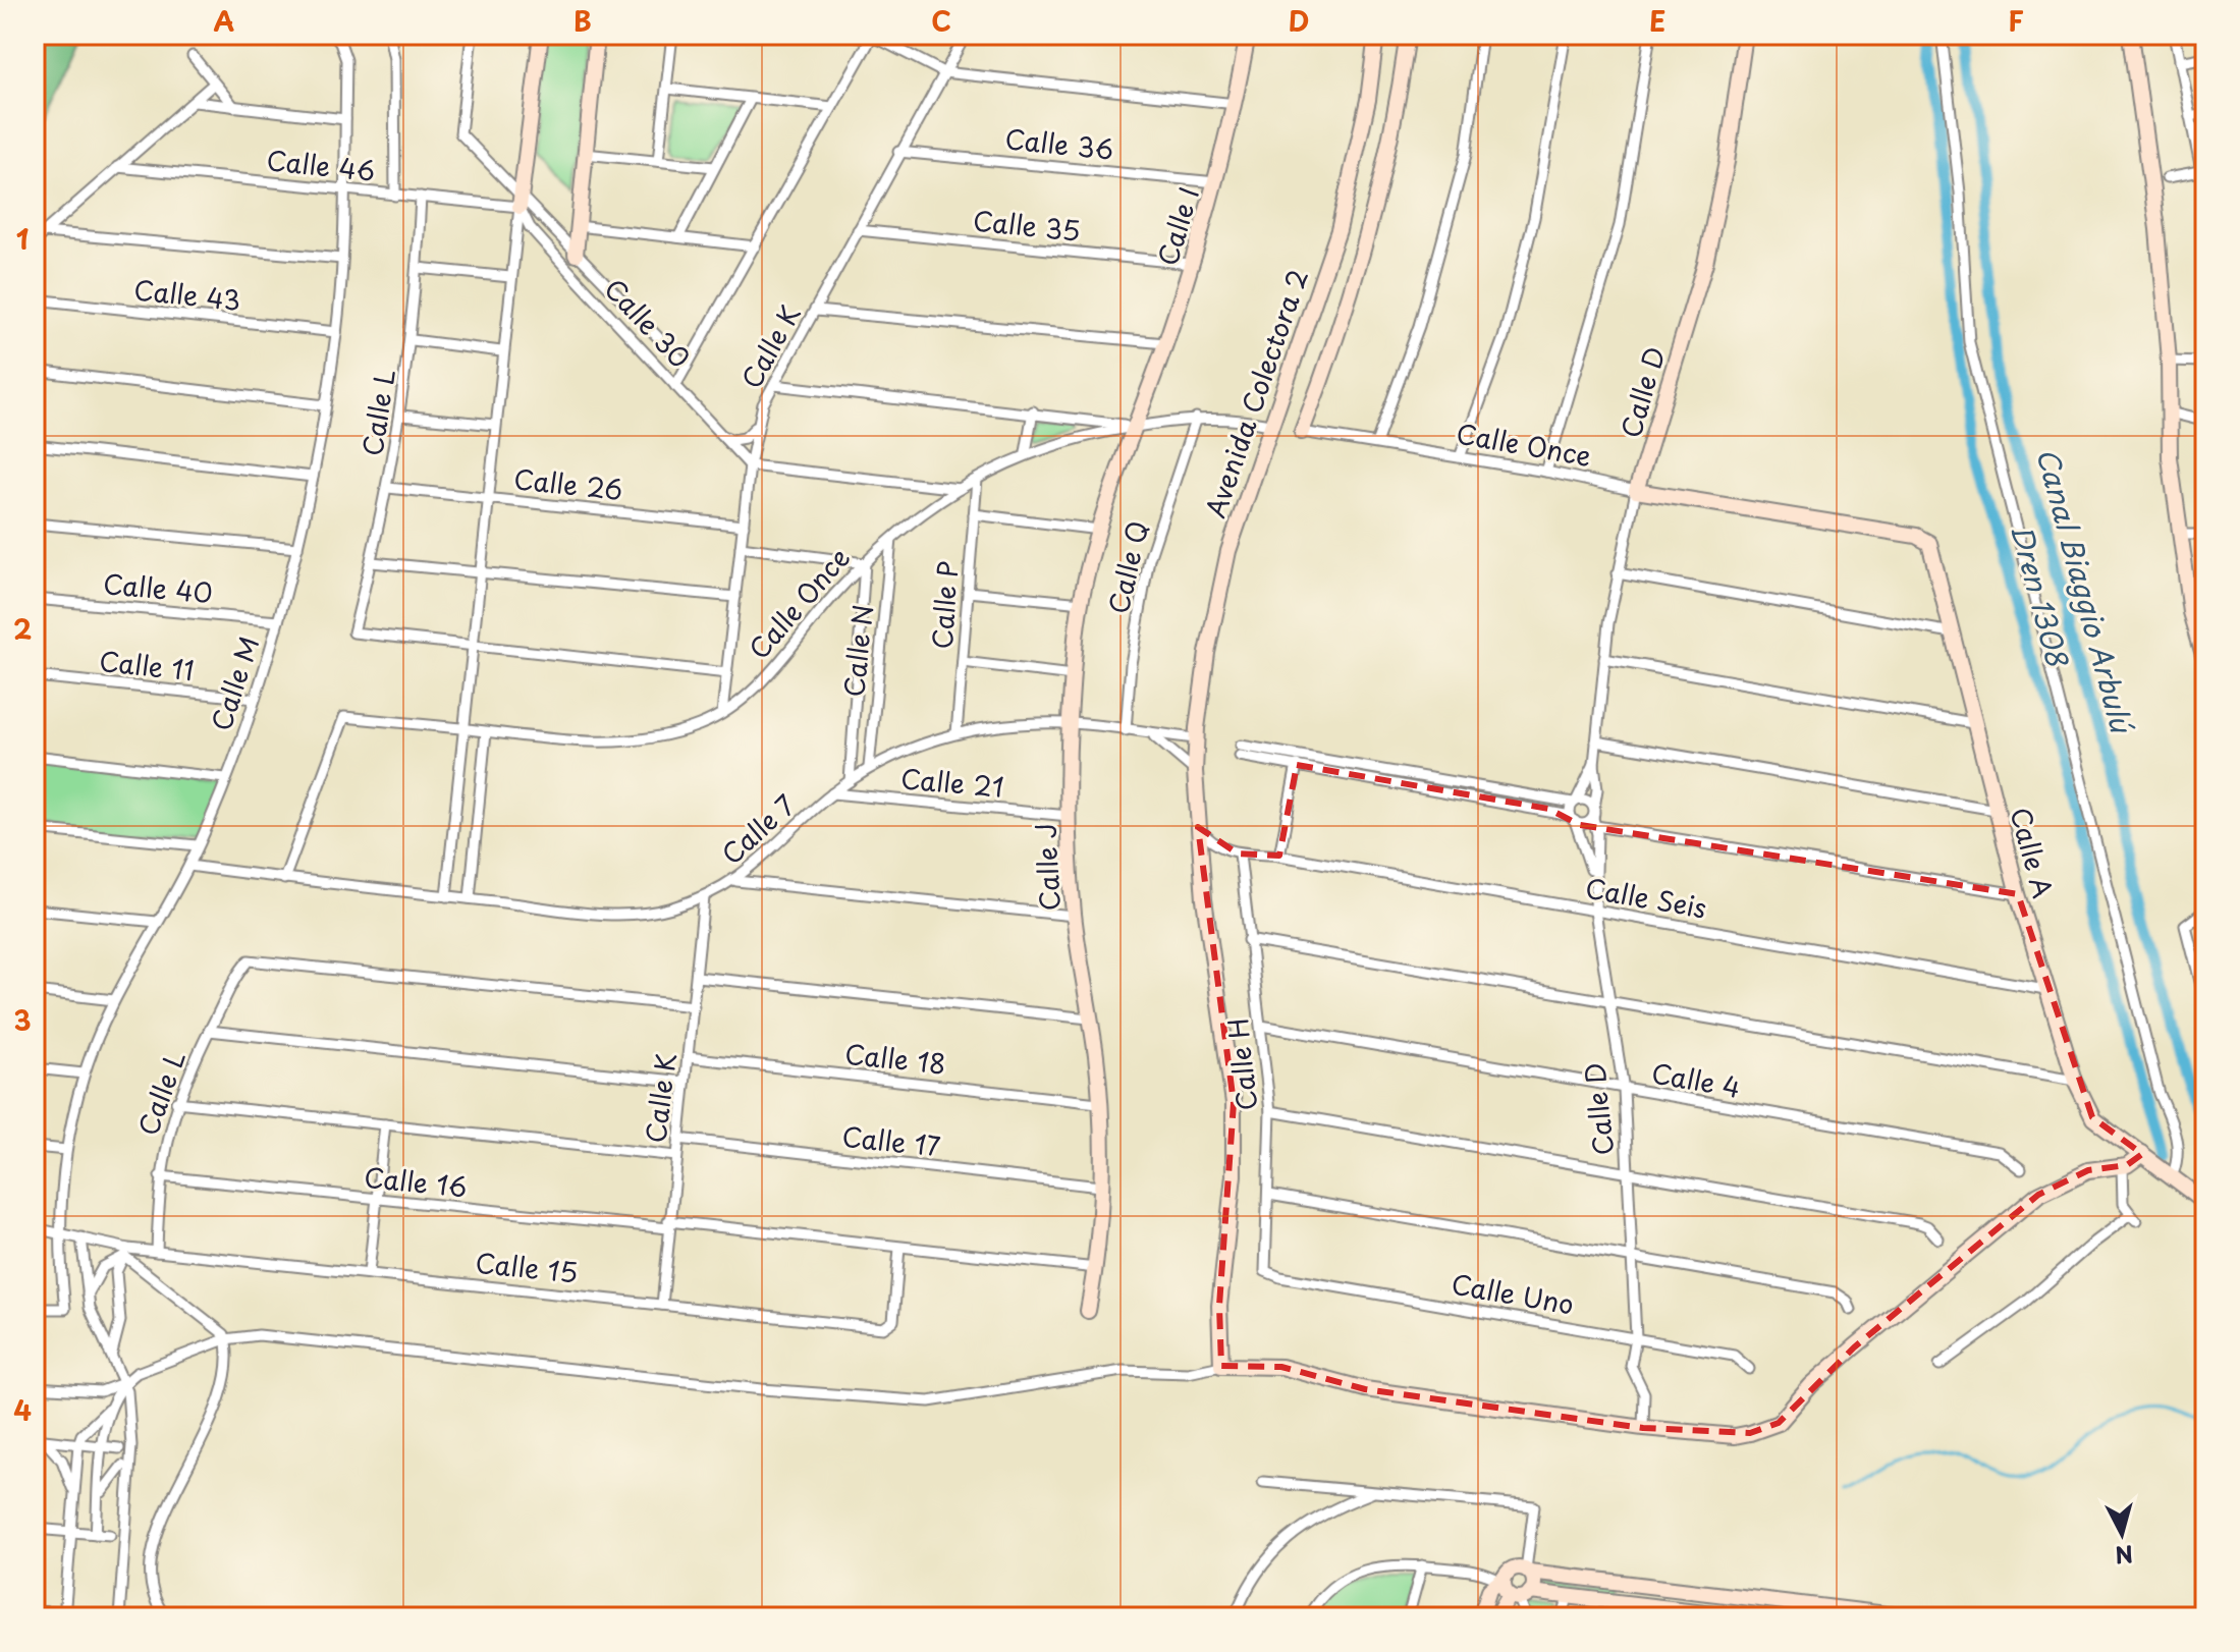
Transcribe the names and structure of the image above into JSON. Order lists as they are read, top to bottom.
{
  "streets": {
    "street": [
      "Calle 36",
      "Calle 46",
      "Calle 35",
      "Calle I",
      "Calle 43",
      "Calle 30",
      "Calle K",
      "Calle D",
      "Avenida Colectora 2",
      "Calle L",
      "Calle Once",
      "Calle 26",
      "Calle Q",
      "Calle 40",
      "Calle P",
      "Calle N",
      "Calle 11",
      "Calle M",
      "Calle 21",
      "Calle 7",
      "Calle A",
      "Calle J",
      "Calle Seis",
      "Calle 18",
      "Calle H",
      "Calle 4",
      "Calle 17",
      "Calle 16",
      "Calle 15",
      "Calle Uno"
    ]
  },
  "crossings": [
    ["Calle 36", "Calle I"],
    ["Calle 36", "Calle K"],
    ["Calle 46", "Calle 30"],
    ["Calle 46", "Calle L"],
    ["Calle 46", "Calle M"],
    ["Calle 35", "Calle I"],
    ["Calle 35", "Calle K"],
    ["Calle I", "Calle Once"],
    ["Calle I", "Calle J"],
    ["Calle 43", "Calle M"],
    ["Calle 30", "Calle K"],
    ["Calle K", "Calle L"],
    ["Calle K", "Calle Once"],
    ["Calle K", "Calle 26"],
    ["Calle K", "Calle 7"],
    ["Calle K", "Calle 18"],
    ["Calle K", "Calle 17"],
    ["Calle K", "Calle 16"],
    ["Calle K", "Calle 15"],
    ["Calle D", "Calle Once"],
    ["Calle D", "Calle Seis"],
    ["Calle D", "Calle 4"],
    ["Calle D", "Calle Uno"],
    ["Avenida Colectora 2", "Calle Once"],
    ["Avenida Colectora 2", "Calle 7"],
    ["Calle L", "Calle 26"],
    ["Calle L", "Calle 16"],
    ["Calle L", "Calle 15"],
    ["Calle Once", "Calle Q"],
    ["Calle Once", "Calle P"],
    ["Calle Once", "Calle N"],
    ["Calle Once", "Calle 7"],
    ["Calle Once", "Calle A"],
    ["Calle Once", "Calle J"],
    ["Calle Q", "Calle 7"],
    ["Calle 40", "Calle M"],
    ["Calle P", "Calle 7"],
    ["Calle N", "Calle 7"],
    ["Calle 11", "Calle M"],
    ["Calle M", "Calle 7"],
    ["Calle M", "Calle 15"],
    ["Calle 21", "Calle 7"],
    ["Calle 21", "Calle J"],
    ["Calle 7", "Calle J"],
    ["Calle A", "Calle Seis"],
    ["Calle J", "Calle 18"],
    ["Calle J", "Calle 17"],
    ["Calle J", "Calle 16"],
    ["Calle Seis", "Calle H"],
    ["Calle H", "Calle 4"],
    ["Calle H", "Calle Uno"],
    ["Calle 16", "Calle 15"]
  ],
  "water": ["Canal Biaggio Arbulú", "Dren 1308"],
  "north": "bottom",
  "grid": {
    "columns": [
      "A",
      "B",
      "C",
      "D",
      "E",
      "F"
    ],
    "rows": [
      "1",
      "2",
      "3",
      "4"
    ]
  }
}
